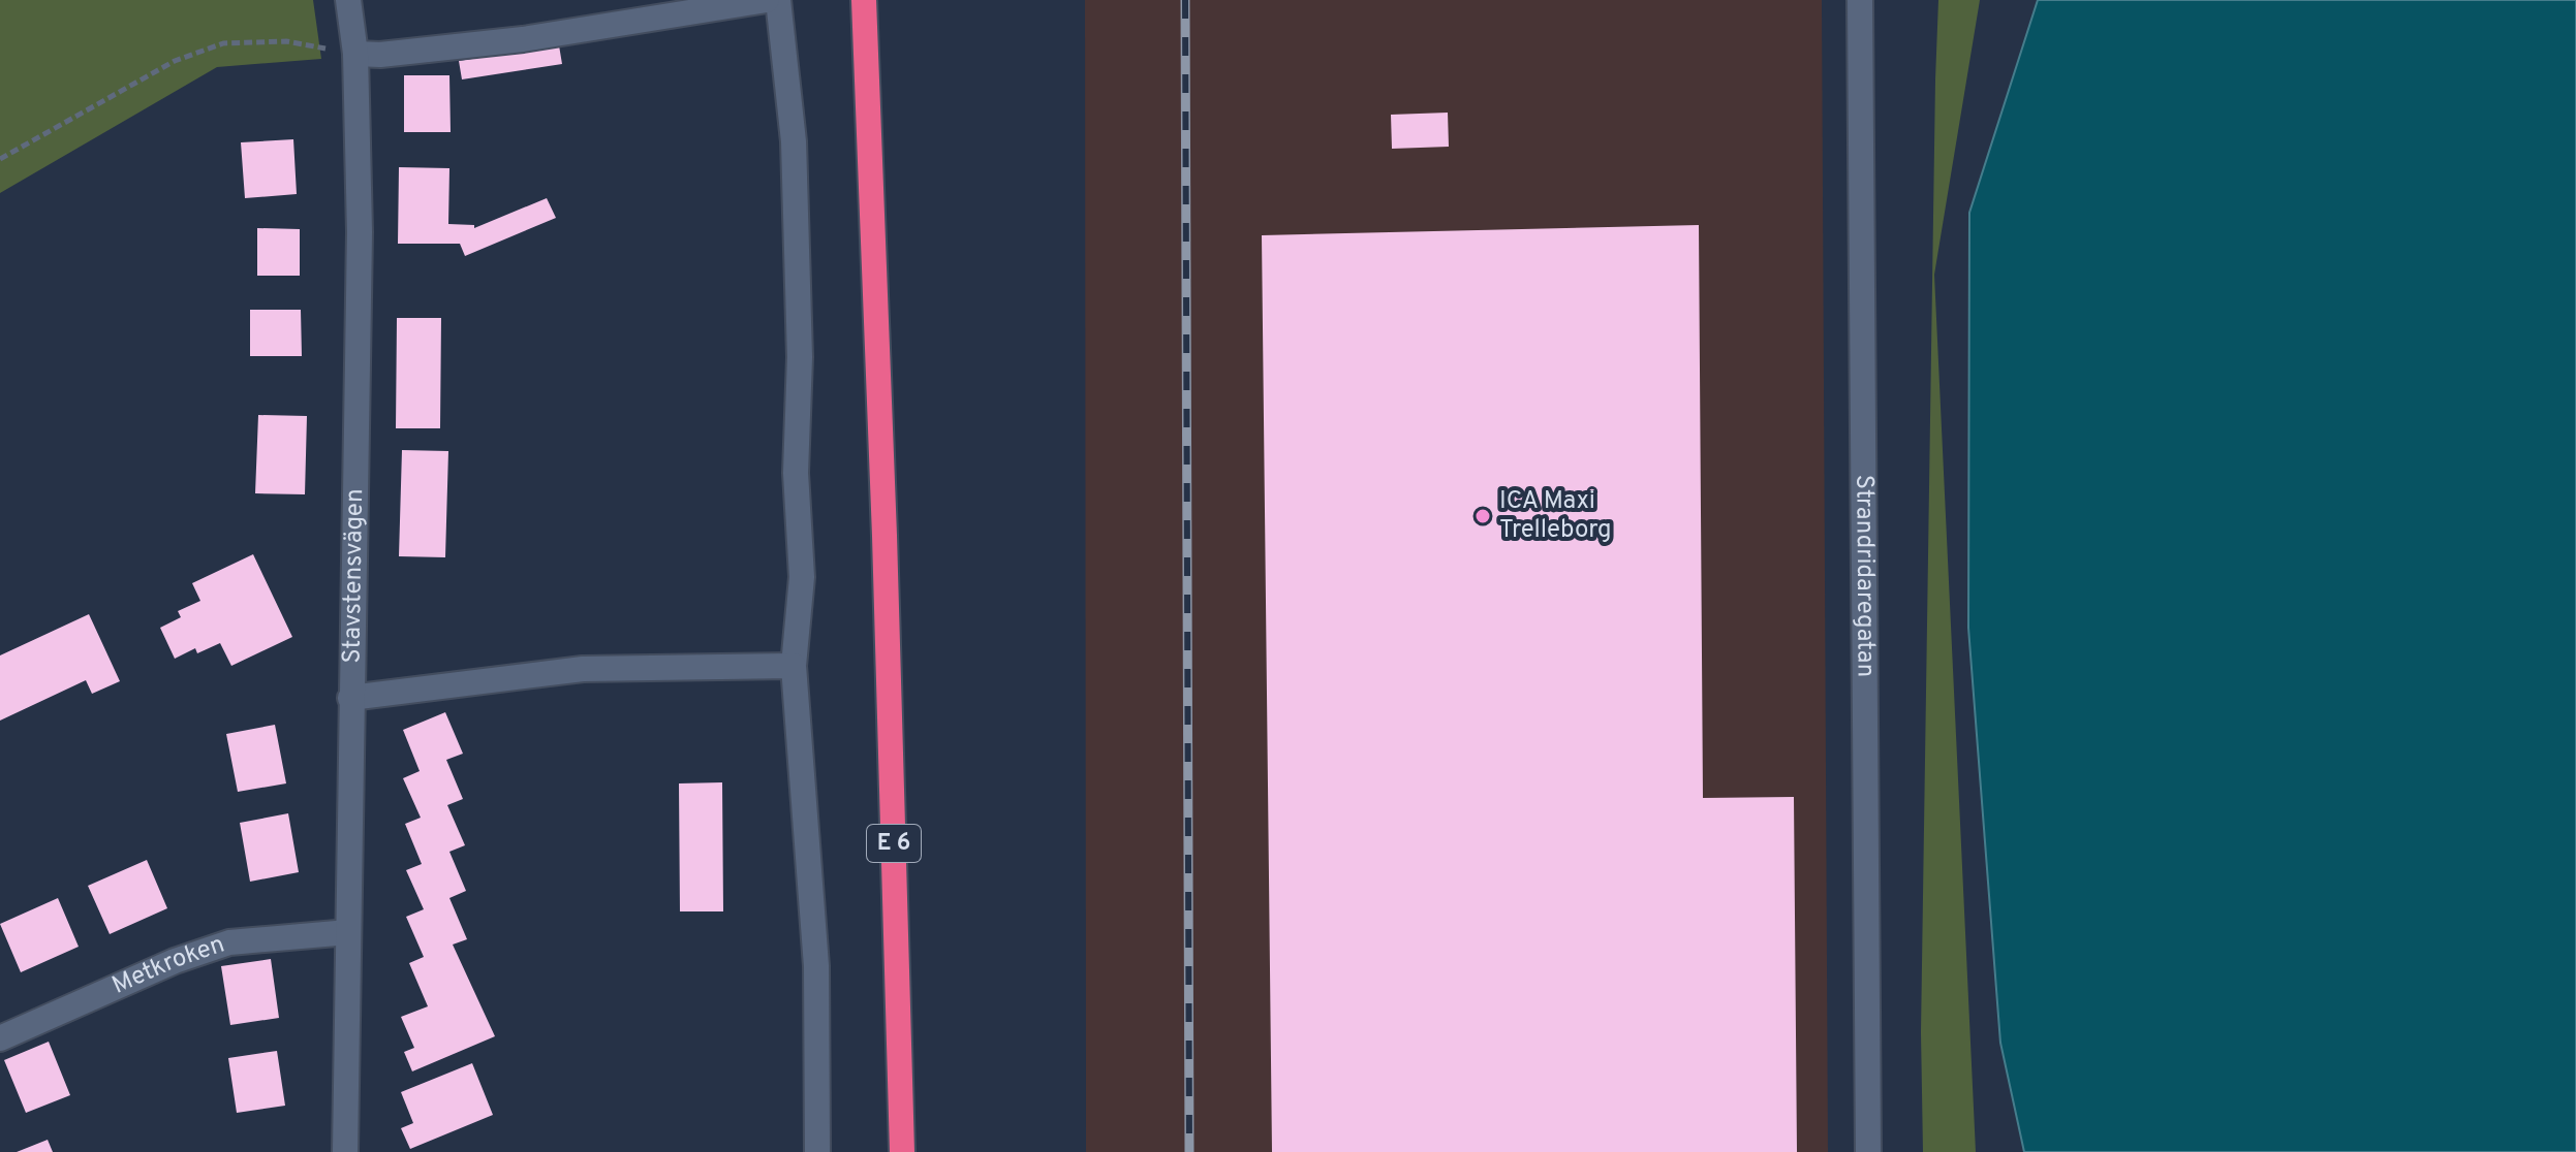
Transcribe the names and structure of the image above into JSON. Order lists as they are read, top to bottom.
{
  "streets": {
    "highway": ["E 6"],
    "street": ["Stavstensvägen", "Strandridaregatan", "Metkroken"]
  },
  "crossings": [
    ["Stavstensvägen", "Metkroken"]
  ],
  "places": ["ICA Maxi Trelleborg"]
}
